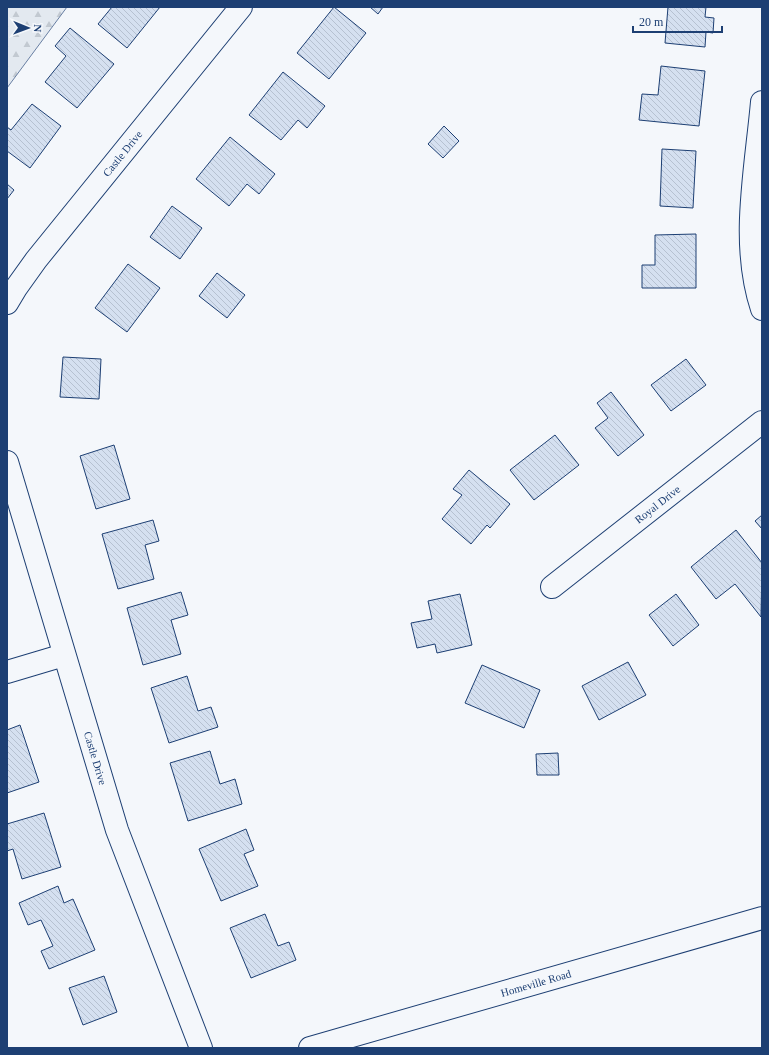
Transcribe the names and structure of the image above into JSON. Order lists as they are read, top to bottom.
{
  "streets": {
    "street": ["Castle Drive", "Royal Drive", "Homeville Road"]
  },
  "scale_bar": "20 m",
  "north": "right"
}
